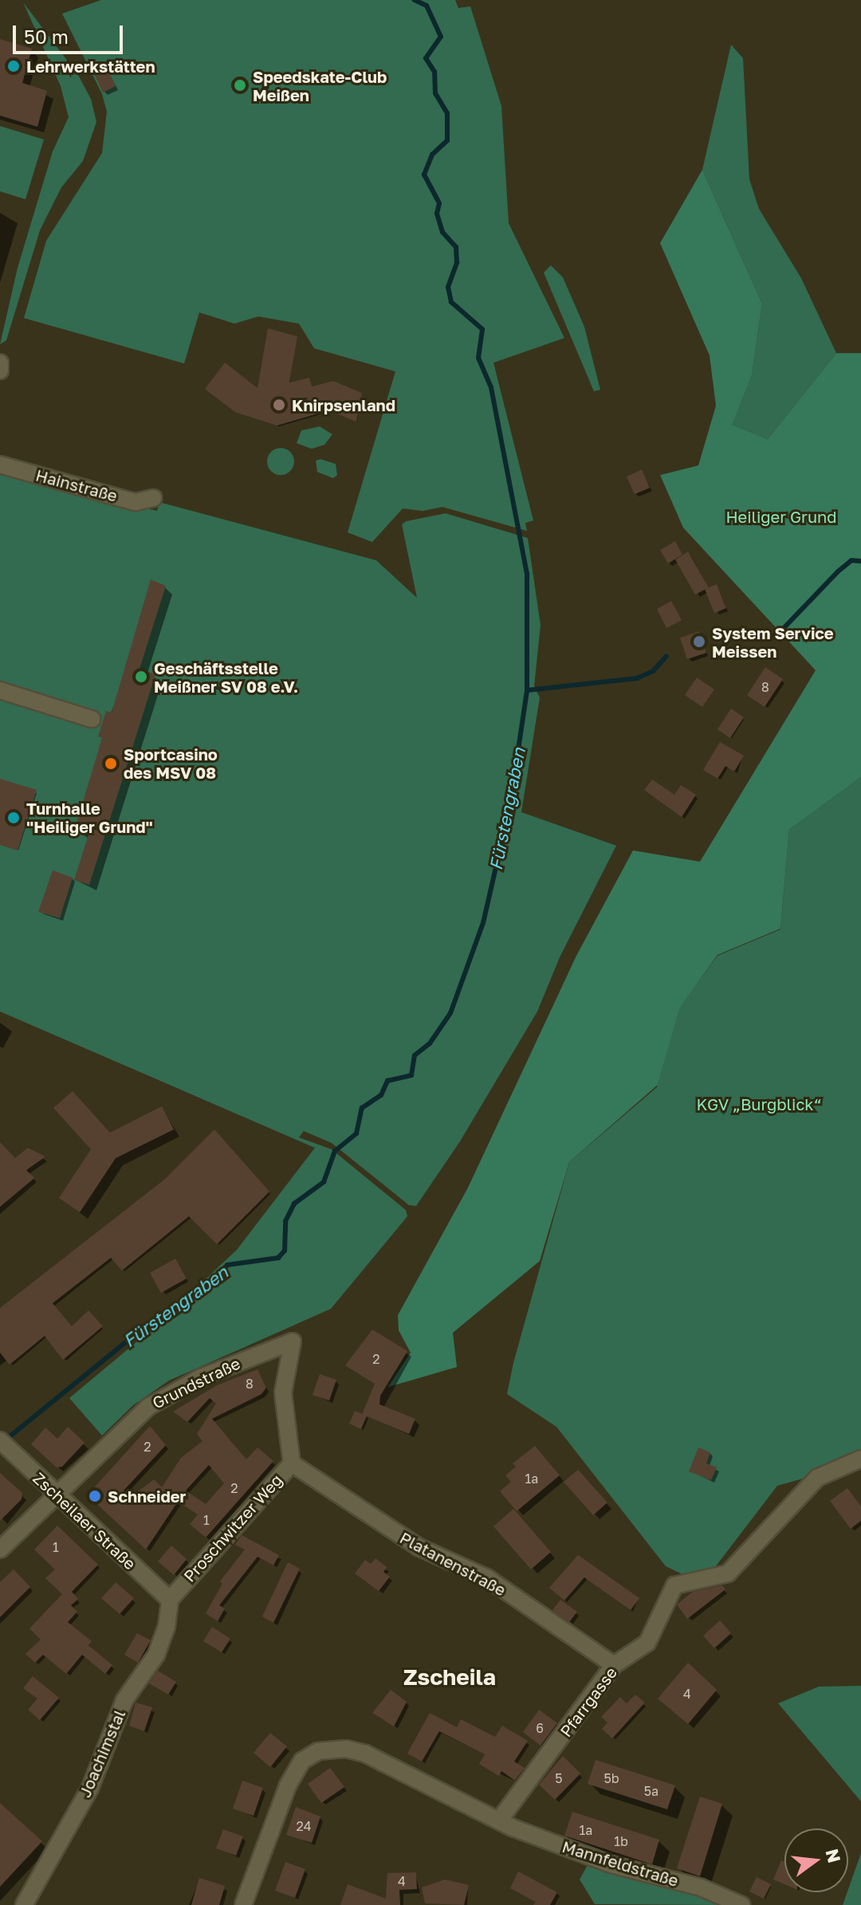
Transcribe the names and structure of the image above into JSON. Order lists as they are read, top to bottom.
{
  "streets": {
    "street": [
      "Hainstraße",
      "Grundstraße",
      "Zscheilaer Straße",
      "Proschwitzer Weg",
      "Platanenstraße",
      "Pfarrgasse",
      "Joachimstal",
      "Mannfeldstraße"
    ]
  },
  "crossings": [
    ["Grundstraße", "Zscheilaer Straße"],
    ["Grundstraße", "Proschwitzer Weg"],
    ["Zscheilaer Straße", "Proschwitzer Weg"],
    ["Zscheilaer Straße", "Joachimstal"],
    ["Proschwitzer Weg", "Platanenstraße"],
    ["Proschwitzer Weg", "Joachimstal"],
    ["Platanenstraße", "Pfarrgasse"],
    ["Pfarrgasse", "Mannfeldstraße"]
  ],
  "districts": ["Zscheila"],
  "water": ["Fürstengraben"],
  "parks": ["Heiliger Grund", "KGV „Burgblick“"],
  "places": [
    "Lehrwerkstätten",
    "Speedskate-Club Meißen",
    "Knirpsenland",
    "System Service Meissen",
    "Geschäftsstelle Meißner SV 08 e.V.",
    "Sportcasino des MSV 08",
    "Turnhalle \"Heiliger Grund\"",
    "Schneider"
  ],
  "house_numbers": [
    "8",
    "2",
    "8",
    "2",
    "1a",
    "2",
    "1",
    "1",
    "4",
    "6",
    "5",
    "5b",
    "5a",
    "24",
    "1a",
    "1b",
    "4"
  ],
  "scale_bar": "50 m",
  "north": "right"
}
